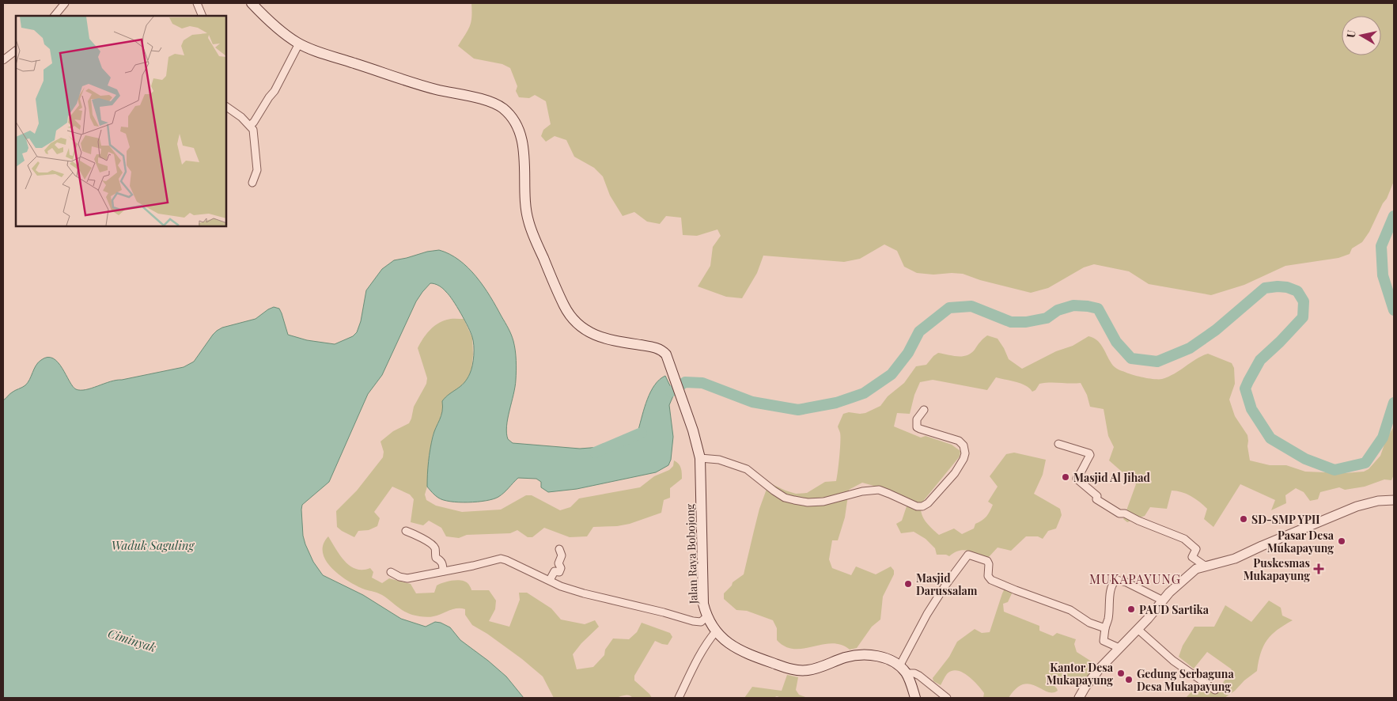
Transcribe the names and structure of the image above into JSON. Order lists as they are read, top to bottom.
{
  "streets": {
    "main road": ["Jalan Raya Bobojong"]
  },
  "districts": ["MUKAPAYUNG"],
  "water": ["Waduk Saguling", "Ciminyak"],
  "places": {
    "other": [
      "Masjid Al Jihad",
      "SD-SMP YPII",
      "Pasar Desa Mukapayung",
      "Masjid Darussalam",
      "PAUD Sartika",
      "Kantor Desa Mukapayung",
      "Gedung Serbaguna Desa Mukapayung"
    ],
    "health": ["Puskesmas Mukapayung"]
  },
  "north": "left"
}
